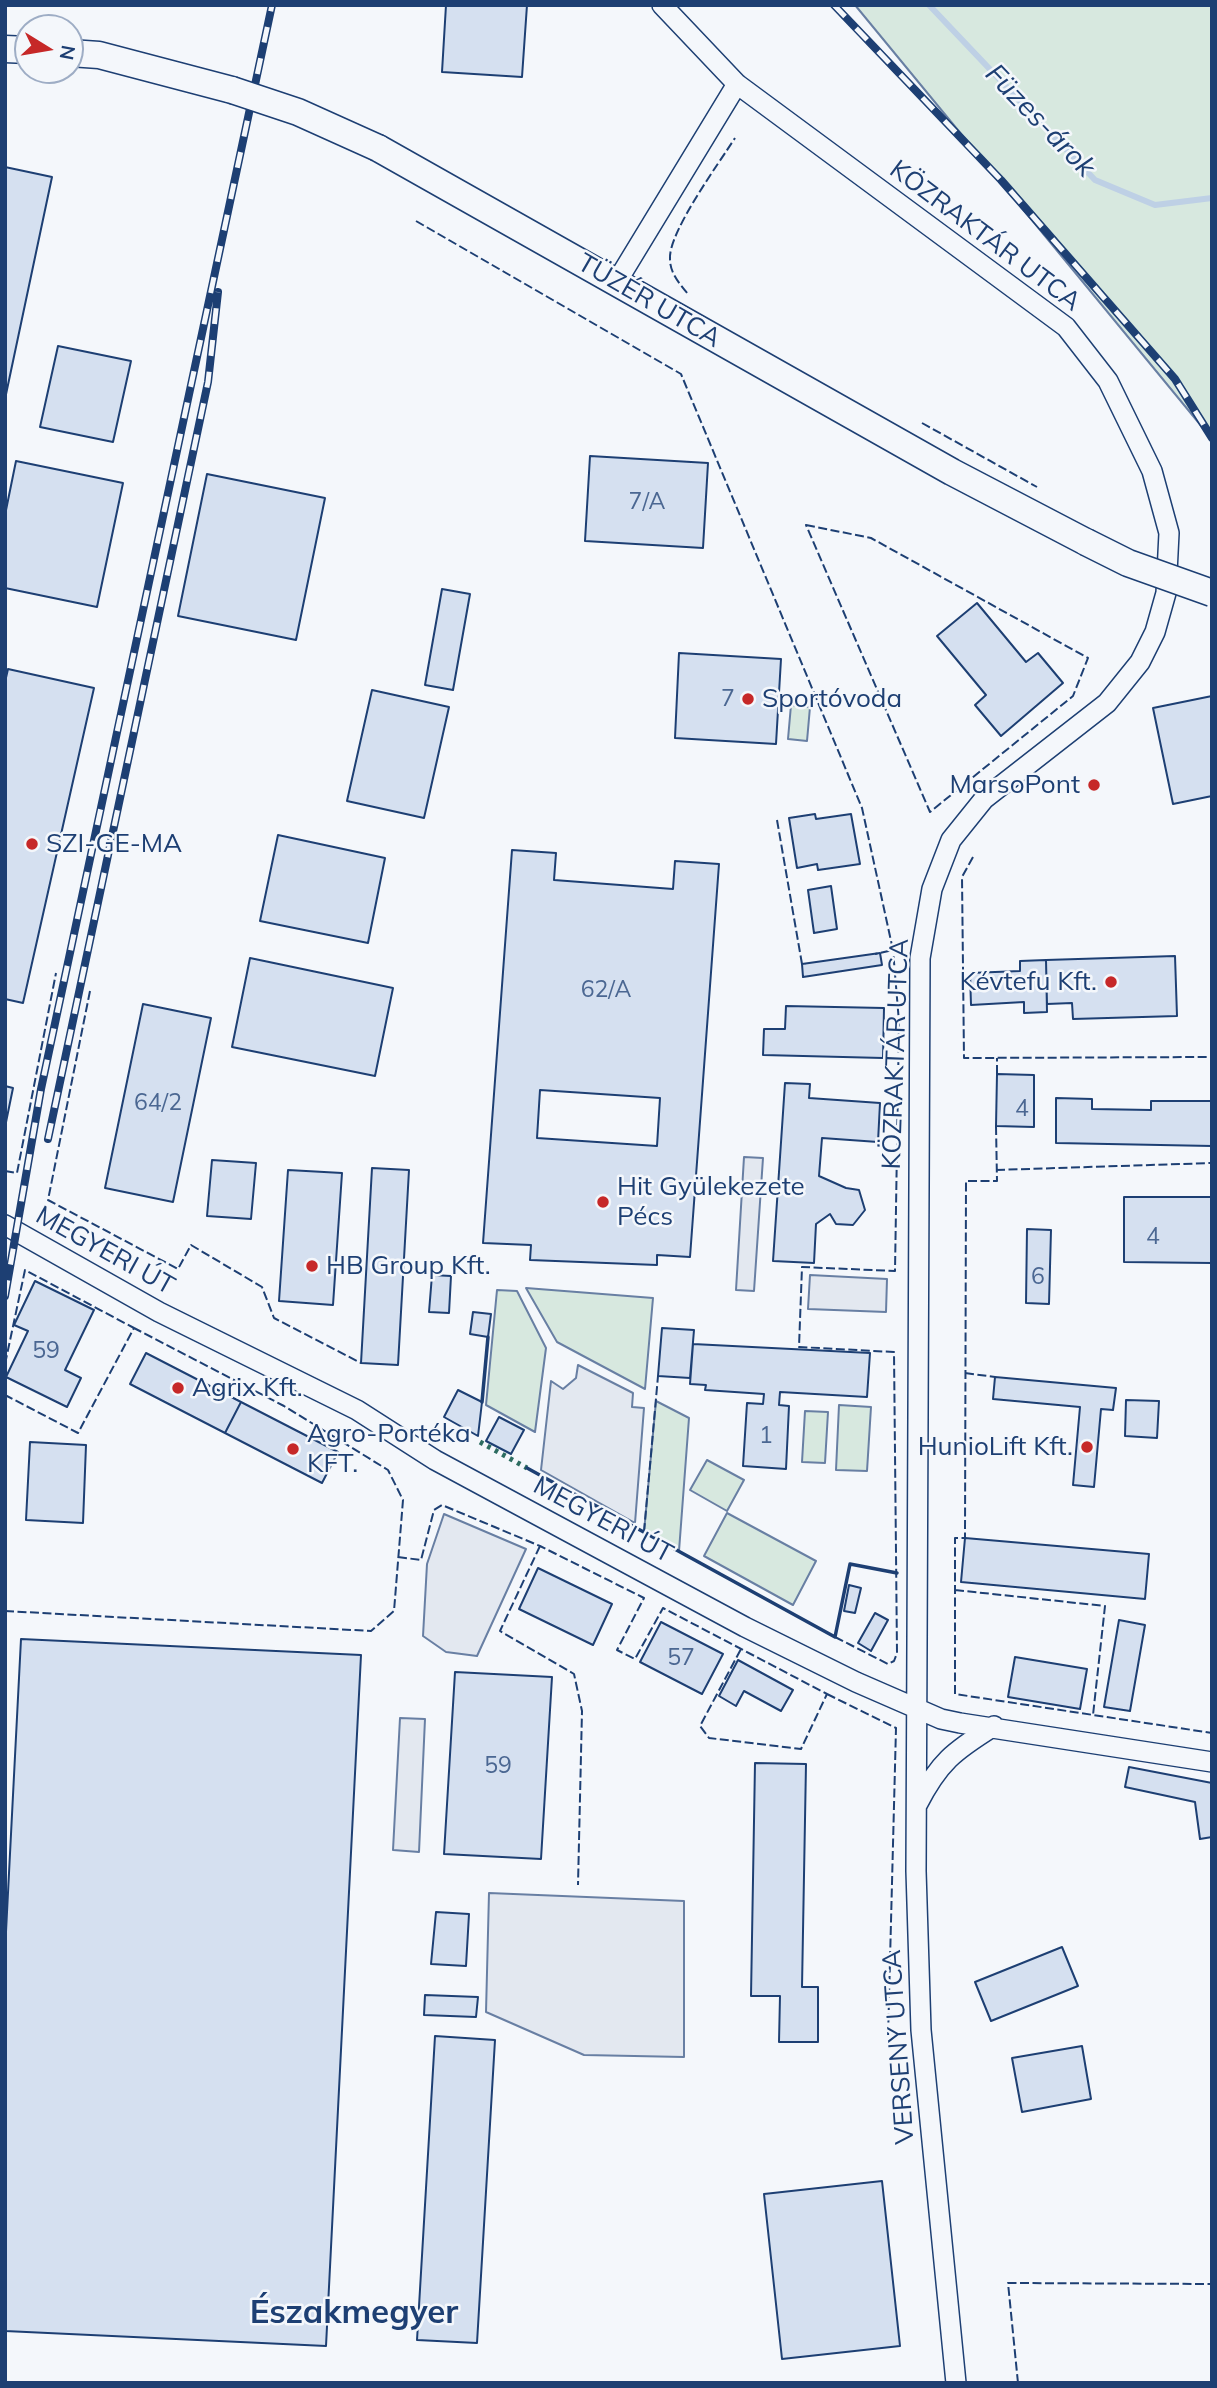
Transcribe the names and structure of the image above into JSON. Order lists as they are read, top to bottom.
{
  "streets": {
    "street": [
      "KÖZRAKTÁR UTCA",
      "TÜZÉR UTCA",
      "MEGYERI ÚT",
      "VERSENY UTCA"
    ]
  },
  "crossings": [
    ["KÖZRAKTÁR UTCA", "MEGYERI ÚT"],
    ["KÖZRAKTÁR UTCA", "VERSENY UTCA"],
    ["MEGYERI ÚT", "VERSENY UTCA"]
  ],
  "districts": ["Északmegyer"],
  "water": ["Füzes-árok"],
  "places": [
    "Sportóvoda",
    "MarsoPont",
    "SZI-GE-MA",
    "Kévtefu Kft.",
    "Hit Gyülekezete Pécs",
    "HB Group Kft.",
    "Agrix Kft.",
    "HunioLift Kft.",
    "Agro-Portéka KFT."
  ],
  "house_numbers": [
    "7/A",
    "7",
    "62/A",
    "64/2",
    "4",
    "4",
    "6",
    "59",
    "1",
    "57",
    "59"
  ],
  "north": "right"
}
